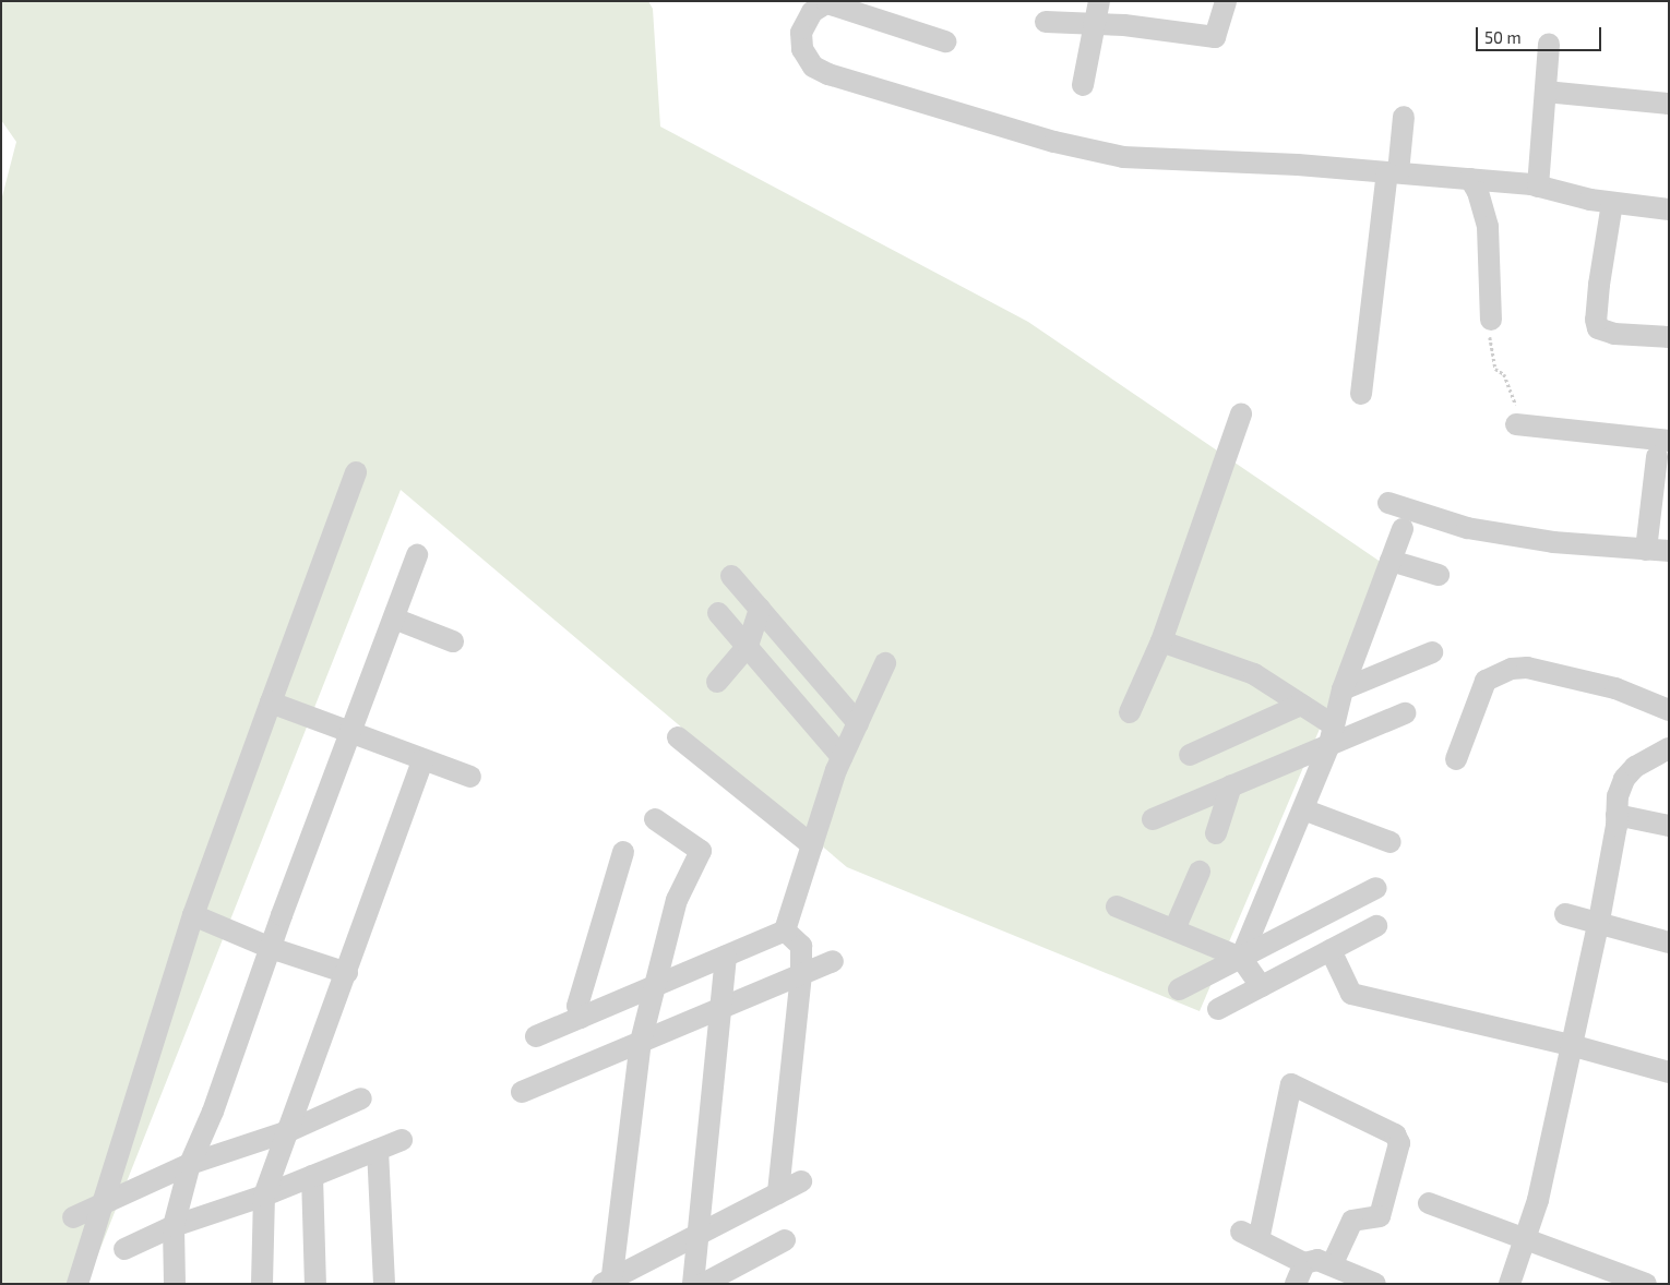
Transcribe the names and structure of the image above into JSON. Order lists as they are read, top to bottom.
{
  "scale_bar": "50 m"
}
